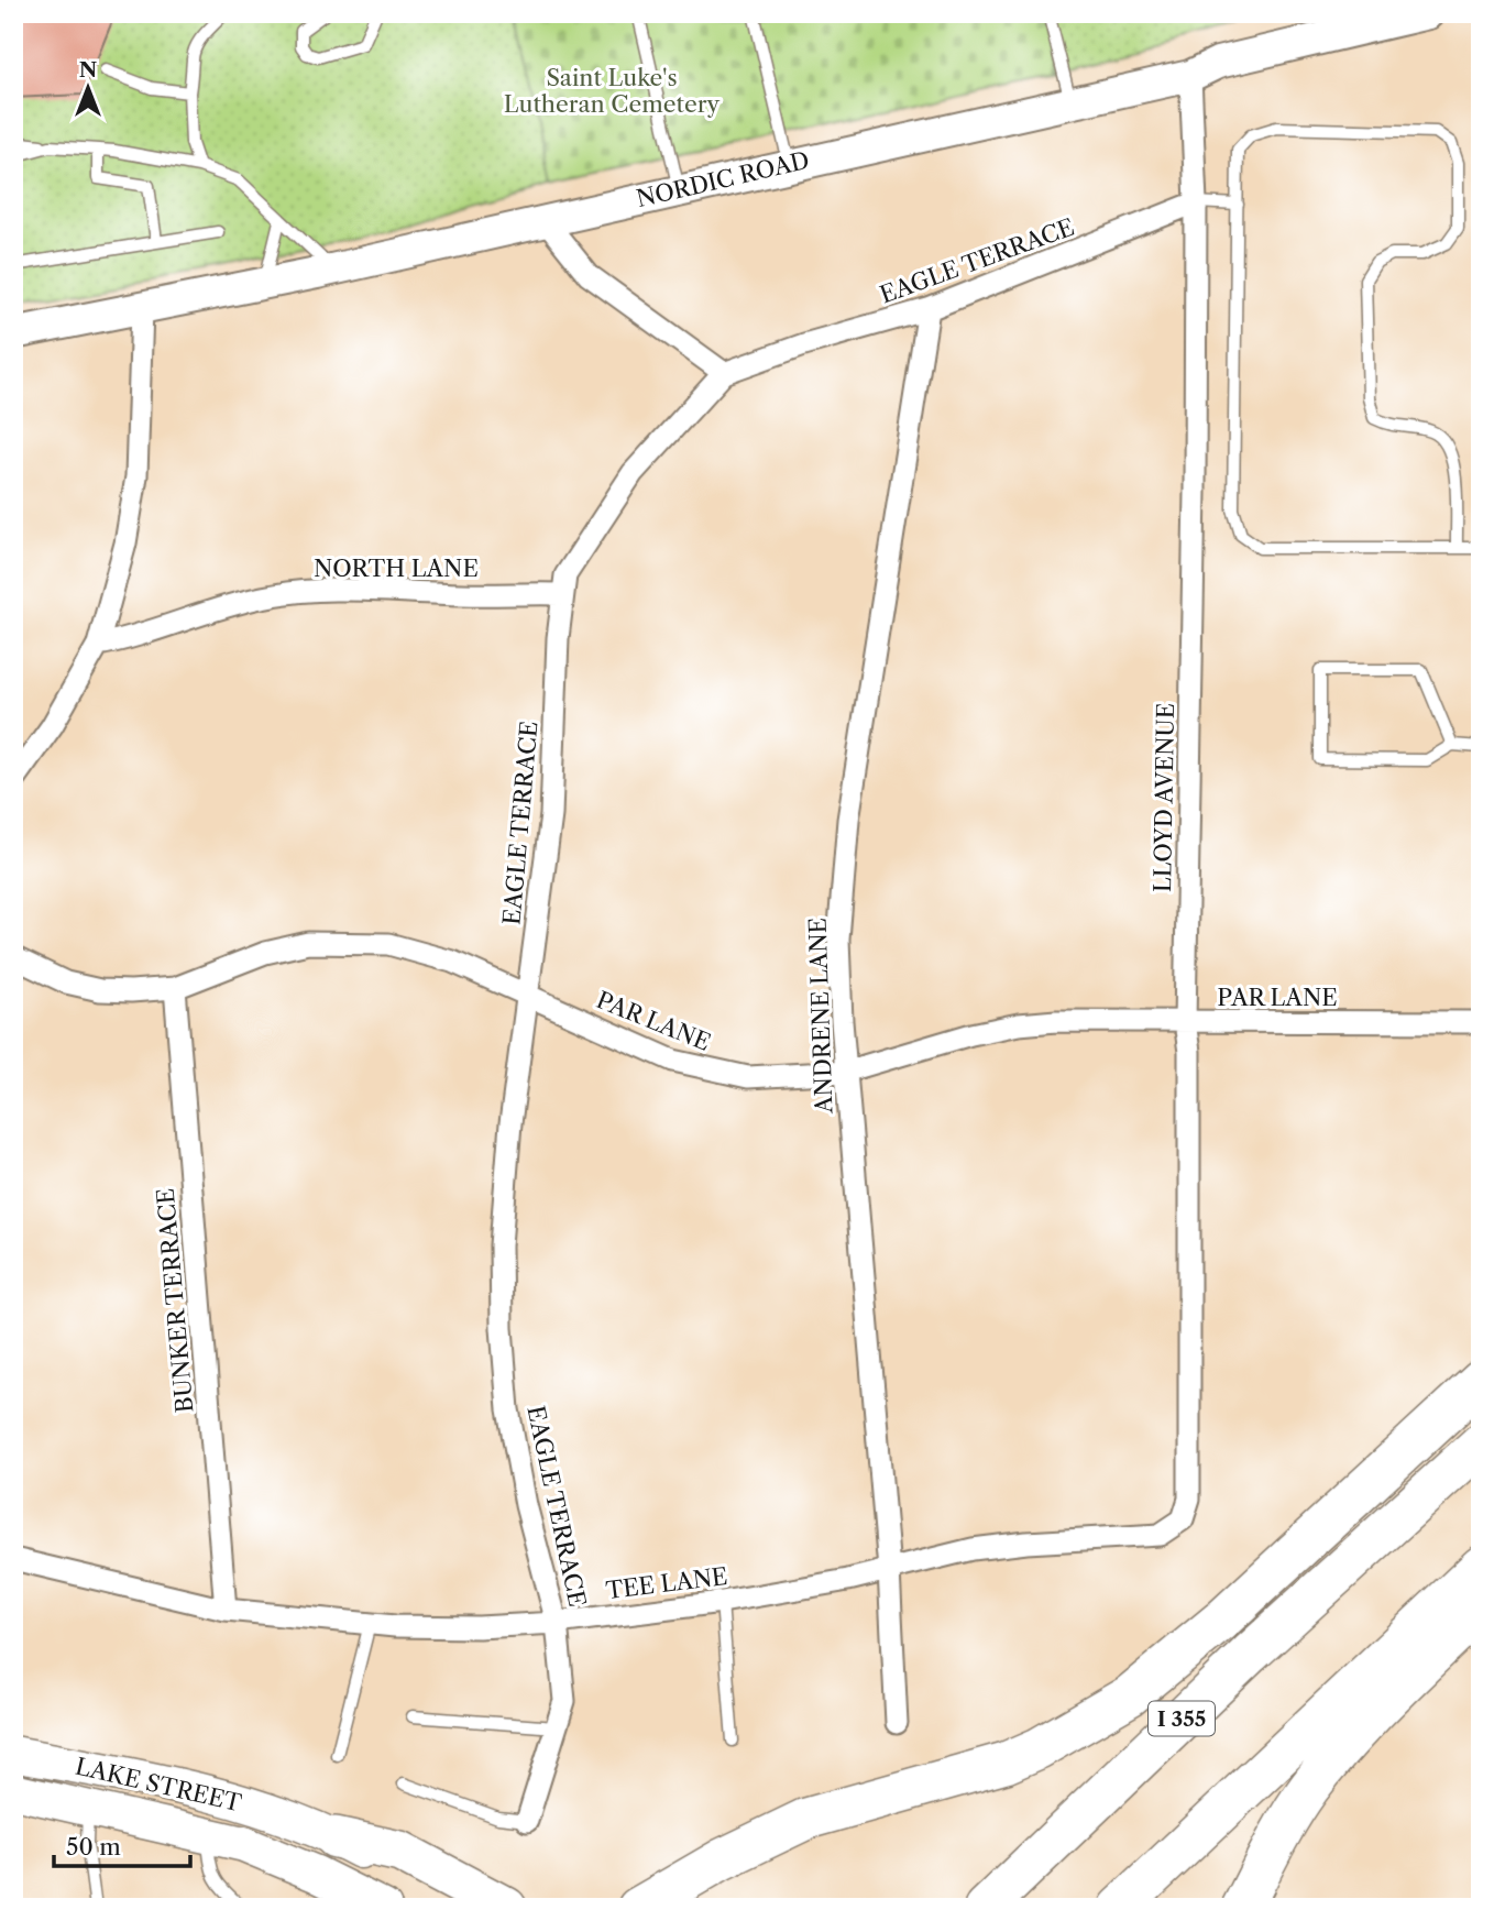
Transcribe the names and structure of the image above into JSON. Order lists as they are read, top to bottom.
{
  "streets": {
    "highway": ["I 355"],
    "main road": ["LAKE STREET"],
    "street": [
      "NORDIC ROAD",
      "EAGLE TERRACE",
      "NORTH LANE",
      "LLOYD AVENUE",
      "PAR LANE",
      "ANDRENE LANE",
      "BUNKER TERRACE",
      "TEE LANE"
    ]
  },
  "crossings": [
    ["NORDIC ROAD", "LLOYD AVENUE"],
    ["EAGLE TERRACE", "NORTH LANE"],
    ["EAGLE TERRACE", "LLOYD AVENUE"],
    ["EAGLE TERRACE", "PAR LANE"],
    ["EAGLE TERRACE", "ANDRENE LANE"],
    ["EAGLE TERRACE", "TEE LANE"],
    ["LLOYD AVENUE", "PAR LANE"],
    ["LLOYD AVENUE", "TEE LANE"],
    ["PAR LANE", "ANDRENE LANE"],
    ["PAR LANE", "BUNKER TERRACE"],
    ["ANDRENE LANE", "TEE LANE"],
    ["BUNKER TERRACE", "TEE LANE"]
  ],
  "parks": ["Saint Luke's Lutheran Cemetery"],
  "scale_bar": "50 m",
  "north": "top"
}
